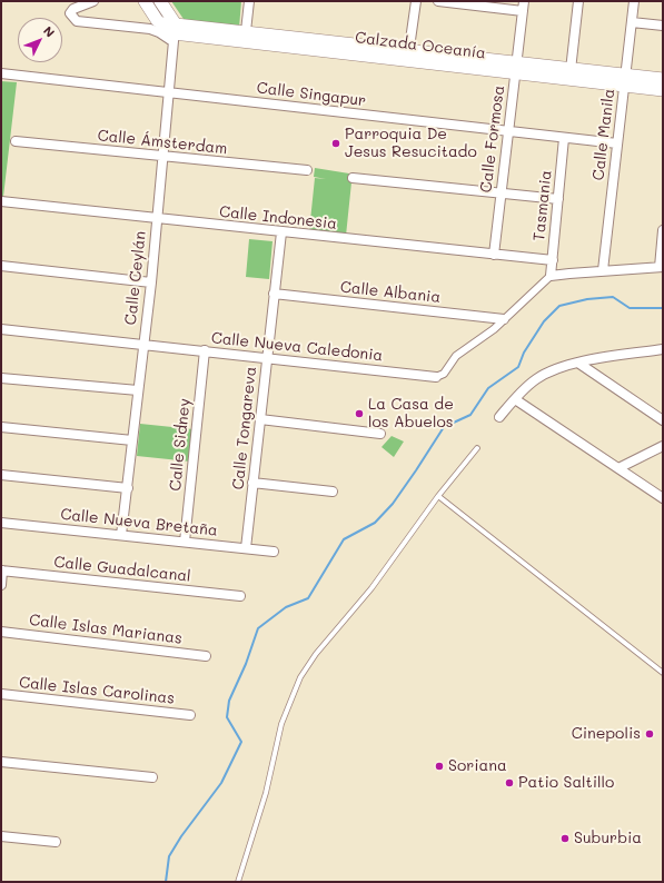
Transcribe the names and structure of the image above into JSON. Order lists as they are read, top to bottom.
{
  "streets": {
    "street": [
      "Calzada Oceanía",
      "Calle Singapur",
      "Calle Manila",
      "Calle Formosa",
      "Calle Ámsterdam",
      "Tasmania",
      "Calle Indonesia",
      "Calle Ceylán",
      "Calle Albania",
      "Calle Nueva Caledonia",
      "Calle Tongareva",
      "Calle Sidney",
      "Calle Nueva Bretaña",
      "Calle Guadalcanal",
      "Calle Islas Marianas",
      "Calle Islas Carolinas"
    ]
  },
  "crossings": [
    ["Calzada Oceanía", "Calle Manila"],
    ["Calzada Oceanía", "Calle Formosa"],
    ["Calzada Oceanía", "Calle Ceylán"],
    ["Calle Singapur", "Calle Manila"],
    ["Calle Singapur", "Calle Formosa"],
    ["Calle Singapur", "Tasmania"],
    ["Calle Singapur", "Calle Ceylán"],
    ["Calle Formosa", "Calle Indonesia"],
    ["Calle Ámsterdam", "Calle Ceylán"],
    ["Tasmania", "Calle Indonesia"],
    ["Tasmania", "Calle Nueva Caledonia"],
    ["Calle Indonesia", "Calle Ceylán"],
    ["Calle Indonesia", "Calle Tongareva"],
    ["Calle Ceylán", "Calle Nueva Caledonia"],
    ["Calle Ceylán", "Calle Nueva Bretaña"],
    ["Calle Albania", "Calle Nueva Caledonia"],
    ["Calle Albania", "Calle Tongareva"],
    ["Calle Nueva Caledonia", "Calle Tongareva"],
    ["Calle Nueva Caledonia", "Calle Sidney"],
    ["Calle Tongareva", "Calle Nueva Bretaña"],
    ["Calle Sidney", "Calle Nueva Bretaña"]
  ],
  "places": [
    "Parroquia De Jesus Resucitado",
    "La Casa de los Abuelos",
    "Cinepolis",
    "Soriana",
    "Patio Saltillo",
    "Suburbia"
  ],
  "north": "top right"
}
